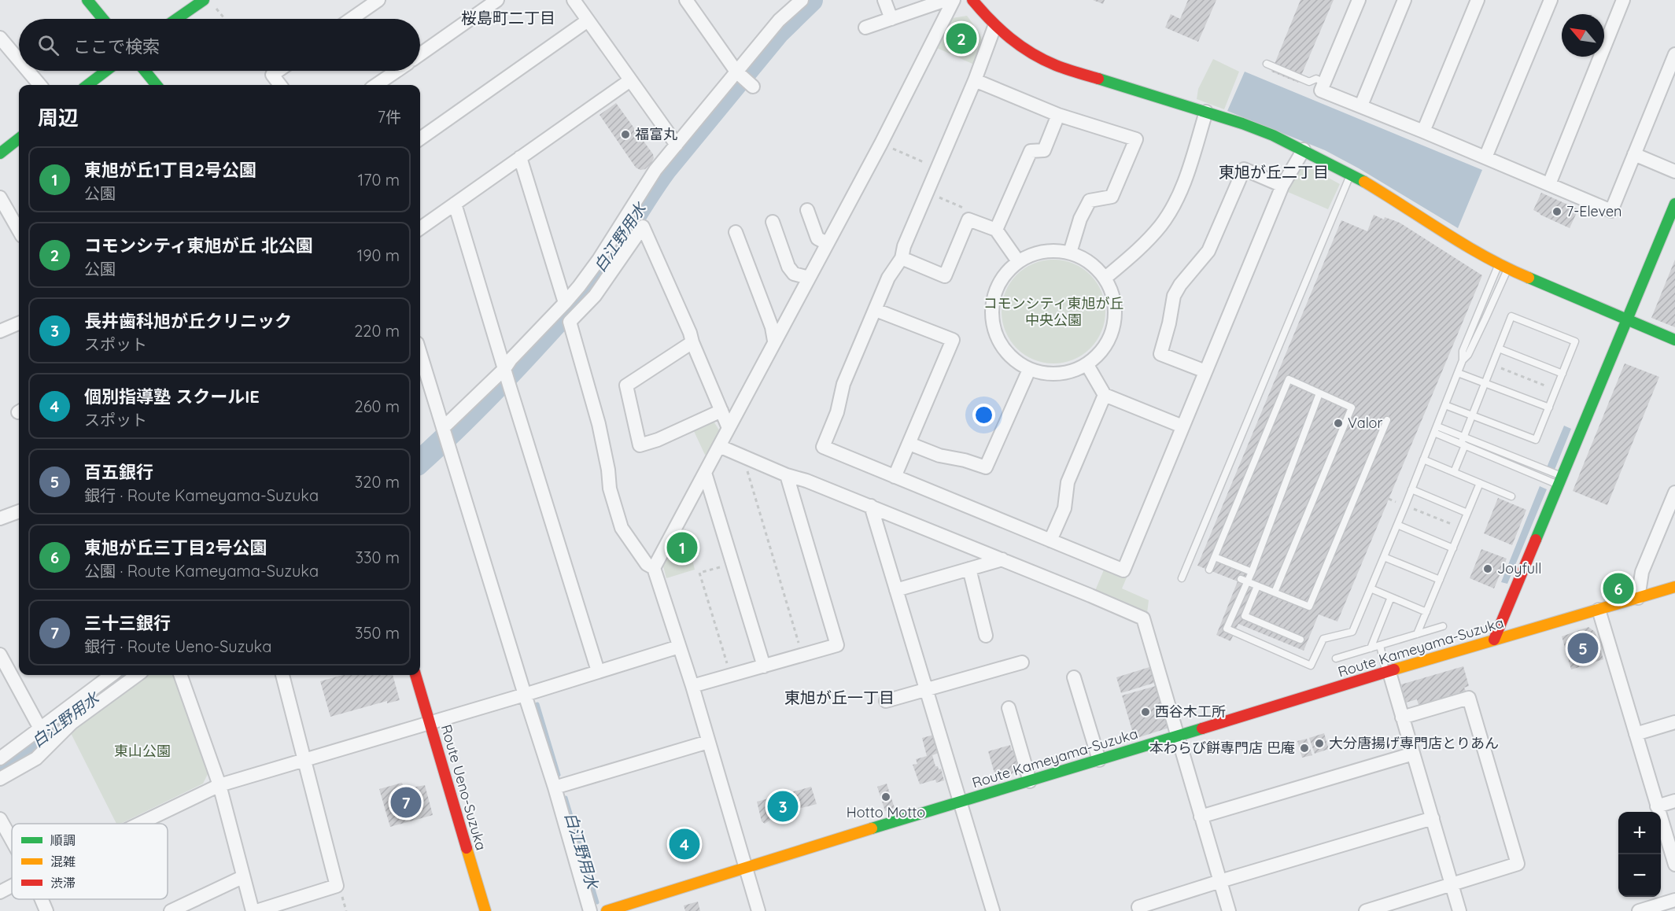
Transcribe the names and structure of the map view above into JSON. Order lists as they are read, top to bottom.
{
  "streets": {
    "main road": ["Route Kameyama-Suzuka", "Route Ueno-Suzuka"]
  },
  "districts": ["桜島町二丁目", "東旭が丘二丁目", "東旭が丘一丁目"],
  "water": ["白江野用水"],
  "parks": ["コモンシティ東旭が丘 中央公園", "東山公園"],
  "places": [
    "福富丸",
    "7-Eleven",
    "Valor",
    "Joyfull",
    "西谷木工所",
    "大分唐揚げ専門店とりあん",
    "本わらび餅専門店 巴庵",
    "Hotto Motto"
  ],
  "legend": ["順調", "混雑", "渋滞"],
  "north": "top left",
  "page": {
    "search": "ここで検索",
    "pins": [
      "2",
      "1",
      "6",
      "5",
      "7",
      "3",
      "4"
    ],
    "heading": ["周辺", "7件"],
    "list": [
      {
        "mark": "1",
        "name": "東旭が丘1丁目2号公園",
        "note": "公園",
        "value": "170 m"
      },
      {
        "mark": "2",
        "name": "コモンシティ東旭が丘 北公園",
        "note": "公園",
        "value": "190 m"
      },
      {
        "mark": "3",
        "name": "長井歯科旭が丘クリニック",
        "note": "スポット",
        "value": "220 m"
      },
      {
        "mark": "4",
        "name": "個別指導塾 スクールIE",
        "note": "スポット",
        "value": "260 m"
      },
      {
        "mark": "5",
        "name": "百五銀行",
        "note": "銀行 · Route Kameyama-Suzuka",
        "value": "320 m"
      },
      {
        "mark": "6",
        "name": "東旭が丘三丁目2号公園",
        "note": "公園 · Route Kameyama-Suzuka",
        "value": "330 m"
      },
      {
        "mark": "7",
        "name": "三十三銀行",
        "note": "銀行 · Route Ueno-Suzuka",
        "value": "350 m"
      }
    ],
    "map_buttons": ["+", "−"]
  }
}
